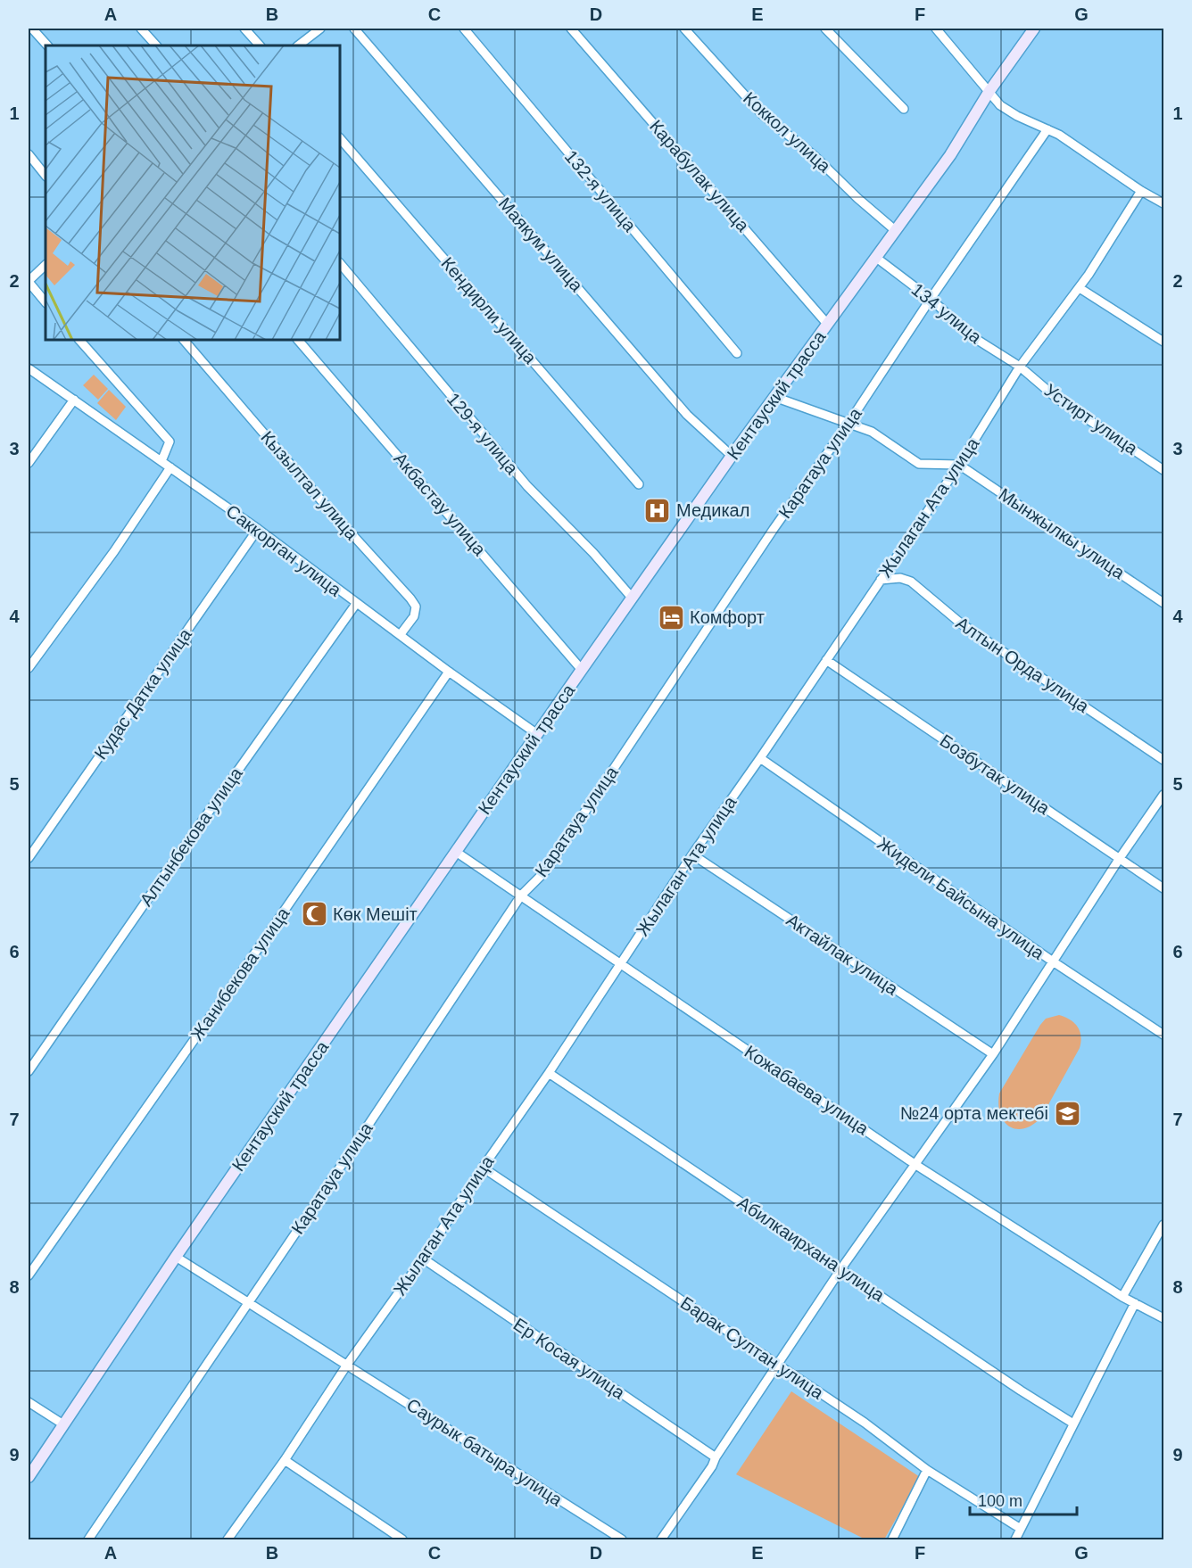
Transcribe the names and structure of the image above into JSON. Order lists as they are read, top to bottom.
{
  "streets": {
    "main road": ["Кентауский трасса"],
    "street": [
      "Коккол улица",
      "Карабулак улица",
      "132-я улица",
      "Маякум улица",
      "Кендирли улица",
      "134 улица",
      "Устирт улица",
      "129-я улица",
      "Каратауа улица",
      "Кызылтал улица",
      "Акбастау улица",
      "Жылаган Ата улица",
      "Мынжылкы улица",
      "Саккорган улица",
      "Алтын Орда улица",
      "Кудас Датка улица",
      "Бозбутак улица",
      "Алтынбекова улица",
      "Жидели Байсына улица",
      "Актайлак улица",
      "Жанибекова улица",
      "Кожабаева улица",
      "Абилкаирхана улица",
      "Барак Султан улица",
      "Ер Косая улица",
      "Саурык батыра улица"
    ]
  },
  "crossings": [
    ["Коккол улица", "Кентауский трасса"],
    ["Карабулак улица", "Кентауский трасса"],
    ["Маякум улица", "Кентауский трасса"],
    ["134 улица", "Кентауский трасса"],
    ["134 улица", "Устирт улица"],
    ["134 улица", "Каратауа улица"],
    ["134 улица", "Жылаган Ата улица"],
    ["Кентауский трасса", "129-я улица"],
    ["Кентауский трасса", "Акбастау улица"],
    ["Кентауский трасса", "Саккорган улица"],
    ["Кентауский трасса", "Кожабаева улица"],
    ["Кентауский трасса", "Саурык батыра улица"],
    ["Устирт улица", "Жылаган Ата улица"],
    ["Каратауа улица", "Кожабаева улица"],
    ["Каратауа улица", "Саурык батыра улица"],
    ["Кызылтал улица", "Саккорган улица"],
    ["Жылаган Ата улица", "Мынжылкы улица"],
    ["Жылаган Ата улица", "Алтын Орда улица"],
    ["Жылаган Ата улица", "Бозбутак улица"],
    ["Жылаган Ата улица", "Жидели Байсына улица"],
    ["Жылаган Ата улица", "Актайлак улица"],
    ["Жылаган Ата улица", "Кожабаева улица"],
    ["Жылаган Ата улица", "Абилкаирхана улица"],
    ["Жылаган Ата улица", "Барак Султан улица"],
    ["Жылаган Ата улица", "Ер Косая улица"],
    ["Жылаган Ата улица", "Саурык батыра улица"],
    ["Саккорган улица", "Кудас Датка улица"],
    ["Саккорган улица", "Алтынбекова улица"],
    ["Саккорган улица", "Жанибекова улица"]
  ],
  "places": {
    "hospital": ["Медикал"],
    "hotel": ["Комфорт"],
    "mosque": ["Көк Мешіт"],
    "school or university": ["№24 орта мектебі"]
  },
  "scale_bar": "100 m",
  "grid": {
    "columns": [
      "A",
      "B",
      "C",
      "D",
      "E",
      "F",
      "G"
    ],
    "rows": [
      "1",
      "2",
      "3",
      "4",
      "5",
      "6",
      "7",
      "8",
      "9"
    ]
  }
}
